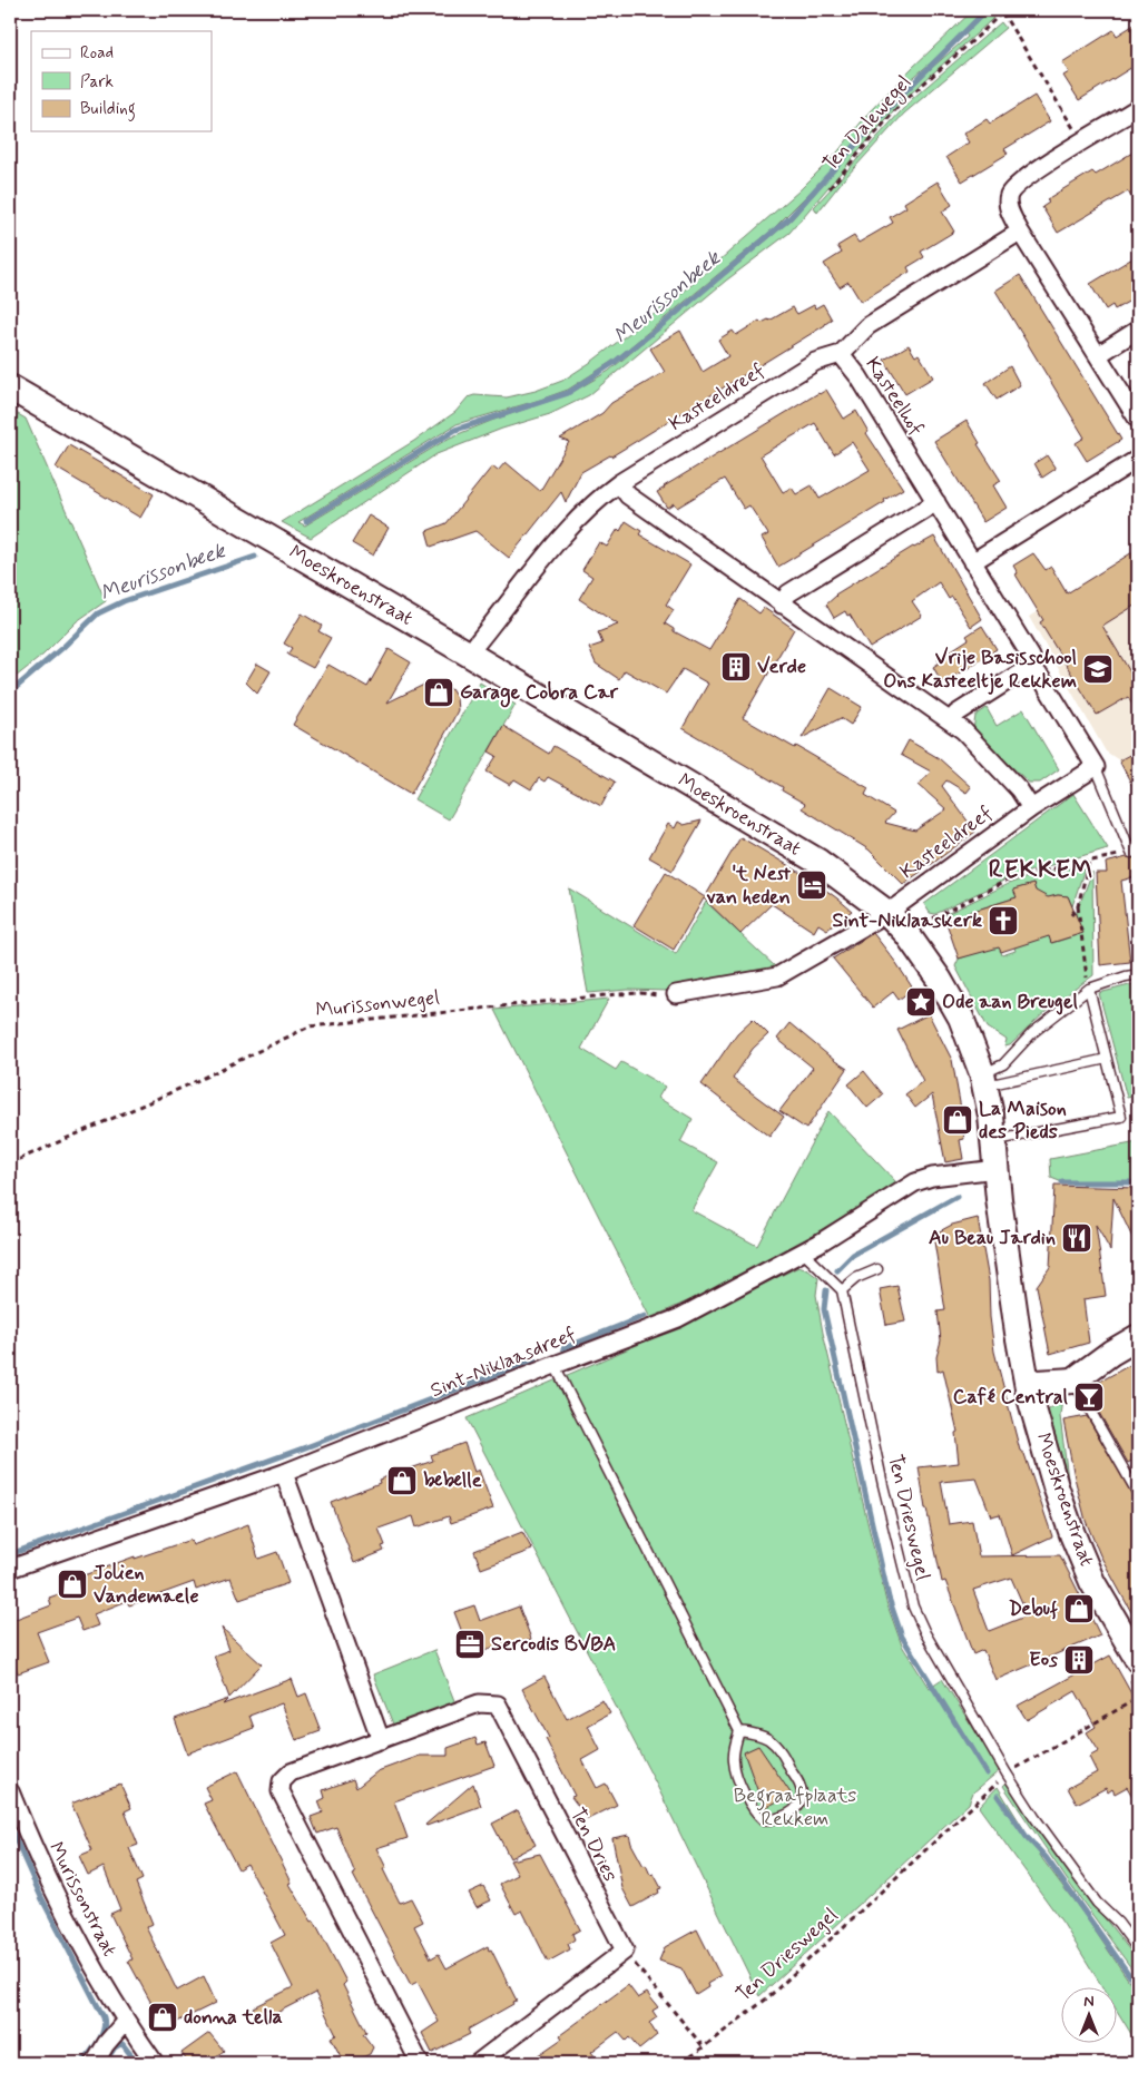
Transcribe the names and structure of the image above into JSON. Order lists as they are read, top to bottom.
{
  "streets": {
    "main road": ["Moeskroenstraat"],
    "street": [
      "Kasteelhof",
      "Kasteeldreef",
      "Sint-Niklaasdreef",
      "Ten Dries",
      "Murissonstraat"
    ],
    "lane": ["Ten Drieswegel"],
    "path": ["Ten Dalewegel", "Murissonwegel"]
  },
  "crossings": [
    ["Kasteelhof", "Kasteeldreef"],
    ["Kasteeldreef", "Moeskroenstraat"],
    ["Kasteeldreef", "Murissonwegel"],
    ["Moeskroenstraat", "Sint-Niklaasdreef"]
  ],
  "districts": ["REKKEM"],
  "water": ["Meurissonbeek"],
  "parks": ["Begraafplaats Rekkem"],
  "places": {
    "building": ["Verde", "Eos"],
    "school or university": ["Vrije Basisschool Ons Kasteeltje Rekkem"],
    "shop": [
      "Garage Cobra Car",
      "La Maison des Pieds",
      "bebelle",
      "Jolien Vandemaele",
      "Debuf",
      "donna tella"
    ],
    "hotel": ["'t Nest van heden"],
    "church": ["Sint-Niklaaskerk"],
    "place": ["Ode aan Breugel"],
    "restaurant": ["Au Beau Jardin"],
    "bar": ["Café Central"],
    "office": ["Sercodis BVBA"]
  },
  "legend": ["Road", "Park", "Building"],
  "north": "top"
}
